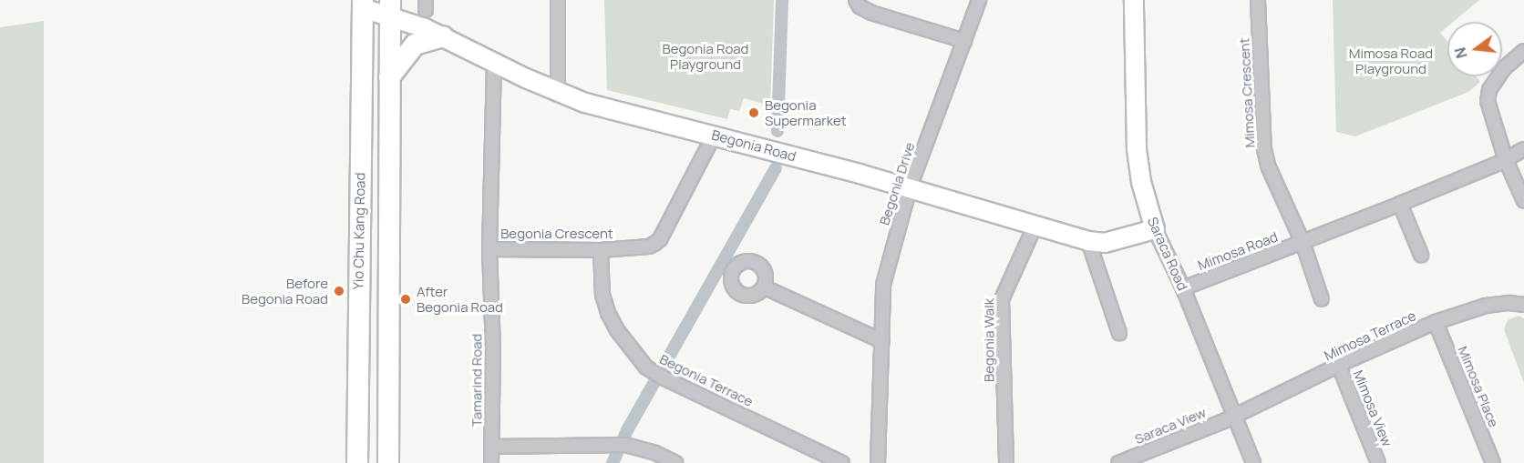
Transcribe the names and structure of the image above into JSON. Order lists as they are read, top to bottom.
{
  "streets": {
    "main road": ["Yio Chu Kang Road"],
    "street": [
      "Mimosa Crescent",
      "Begonia Road",
      "Begonia Drive",
      "Begonia Crescent",
      "Mimosa Road",
      "Saraca Road",
      "Mimosa Terrace",
      "Begonia Walk",
      "Tamarind Road",
      "Begonia Terrace",
      "Mimosa Place",
      "Mimosa View",
      "Saraca View"
    ]
  },
  "crossings": [
    ["Mimosa Crescent", "Mimosa Road"],
    ["Begonia Road", "Begonia Drive"],
    ["Begonia Road", "Yio Chu Kang Road"],
    ["Begonia Road", "Begonia Crescent"],
    ["Begonia Road", "Saraca Road"],
    ["Begonia Road", "Begonia Walk"],
    ["Begonia Crescent", "Tamarind Road"],
    ["Begonia Crescent", "Begonia Terrace"],
    ["Mimosa Road", "Saraca Road"],
    ["Saraca Road", "Mimosa Terrace"],
    ["Saraca Road", "Saraca View"],
    ["Mimosa Terrace", "Mimosa Place"],
    ["Mimosa Terrace", "Mimosa View"],
    ["Mimosa Terrace", "Saraca View"]
  ],
  "parks": ["Begonia Road Playground", "Mimosa Road Playground"],
  "places": ["Begonia Supermarket", "Before Begonia Road", "After Begonia Road"],
  "north": "left"
}
